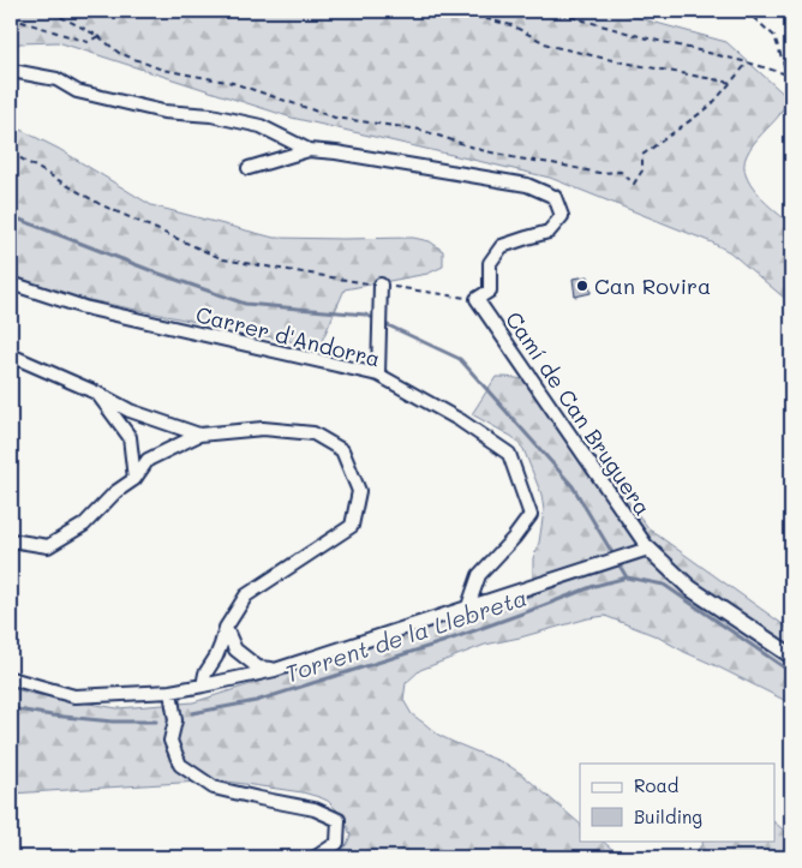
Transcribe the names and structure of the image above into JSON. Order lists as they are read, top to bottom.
{
  "streets": {
    "street": ["Carrer d'Andorra", "Camí de Can Bruguera"]
  },
  "water": ["Torrent de la Llebreta"],
  "places": ["Can Rovira"],
  "legend": ["Road", "Building"]
}
